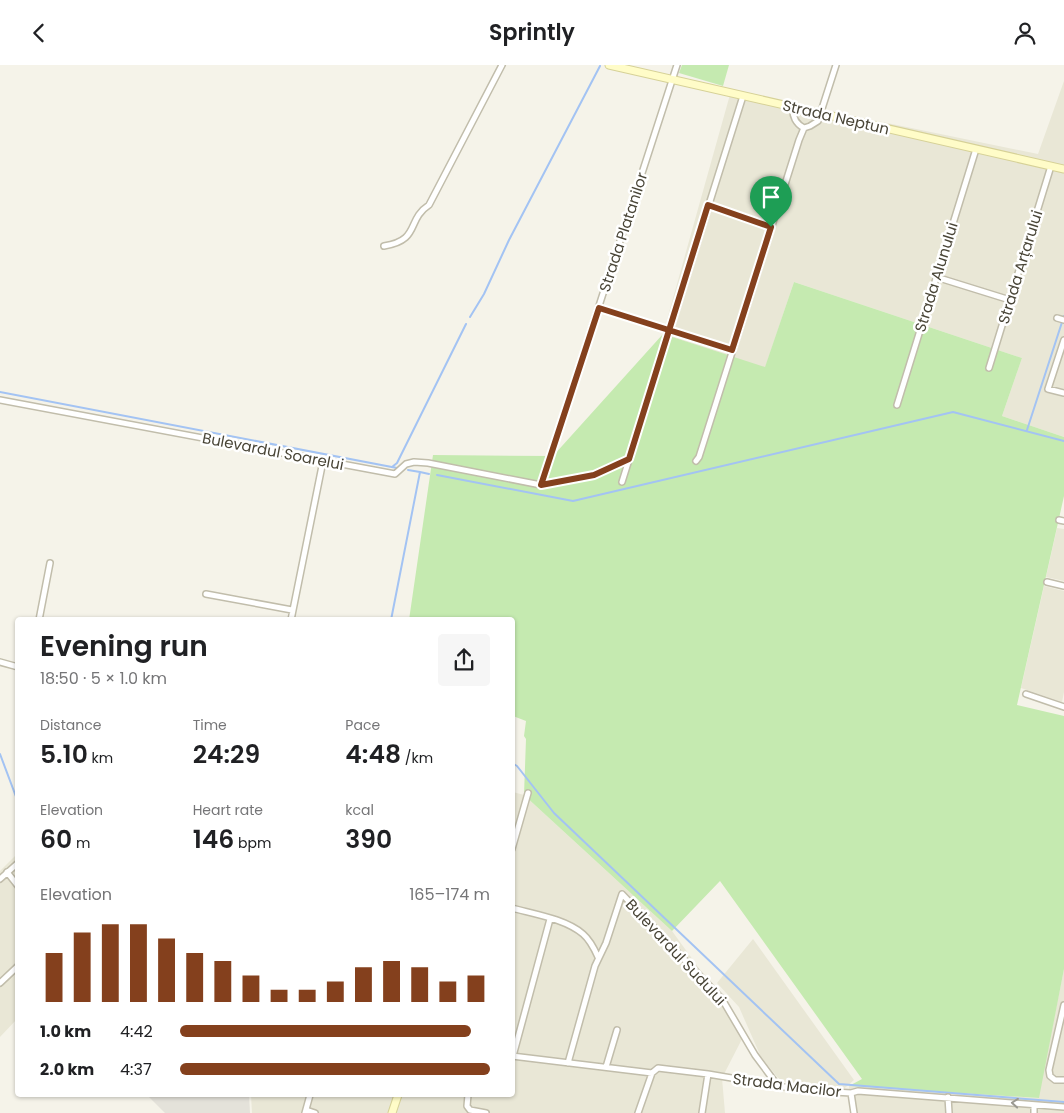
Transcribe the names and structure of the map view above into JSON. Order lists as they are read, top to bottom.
{
  "streets": {
    "street": [
      "Strada Neptun",
      "Strada Platanilor",
      "Strada Arțarului",
      "Strada Alunului",
      "Bulevardul Soarelui",
      "Bulevardul Sudului",
      "Strada Macilor"
    ]
  },
  "crossings": [
    ["Strada Neptun", "Strada Platanilor"],
    ["Strada Neptun", "Strada Arțarului"],
    ["Strada Neptun", "Strada Alunului"],
    ["Strada Platanilor", "Bulevardul Soarelui"],
    ["Bulevardul Sudului", "Strada Macilor"]
  ],
  "page": {
    "header": "Sprintly",
    "heading": ["Evening run", "18:50 · 5 × 1.0 km"],
    "stats": [
      ["Distance", "5.10 km"],
      ["Time", "24:29"],
      ["Pace", "4:48 /km"],
      ["Elevation", "60 m"],
      ["Heart rate", "146 bpm"],
      ["kcal", "390"]
    ],
    "chart": ["Elevation", "165–174 m"],
    "list": [
      {
        "name": "1.0 km",
        "note": "4:42"
      },
      {
        "name": "2.0 km",
        "note": "4:37"
      }
    ]
  }
}
